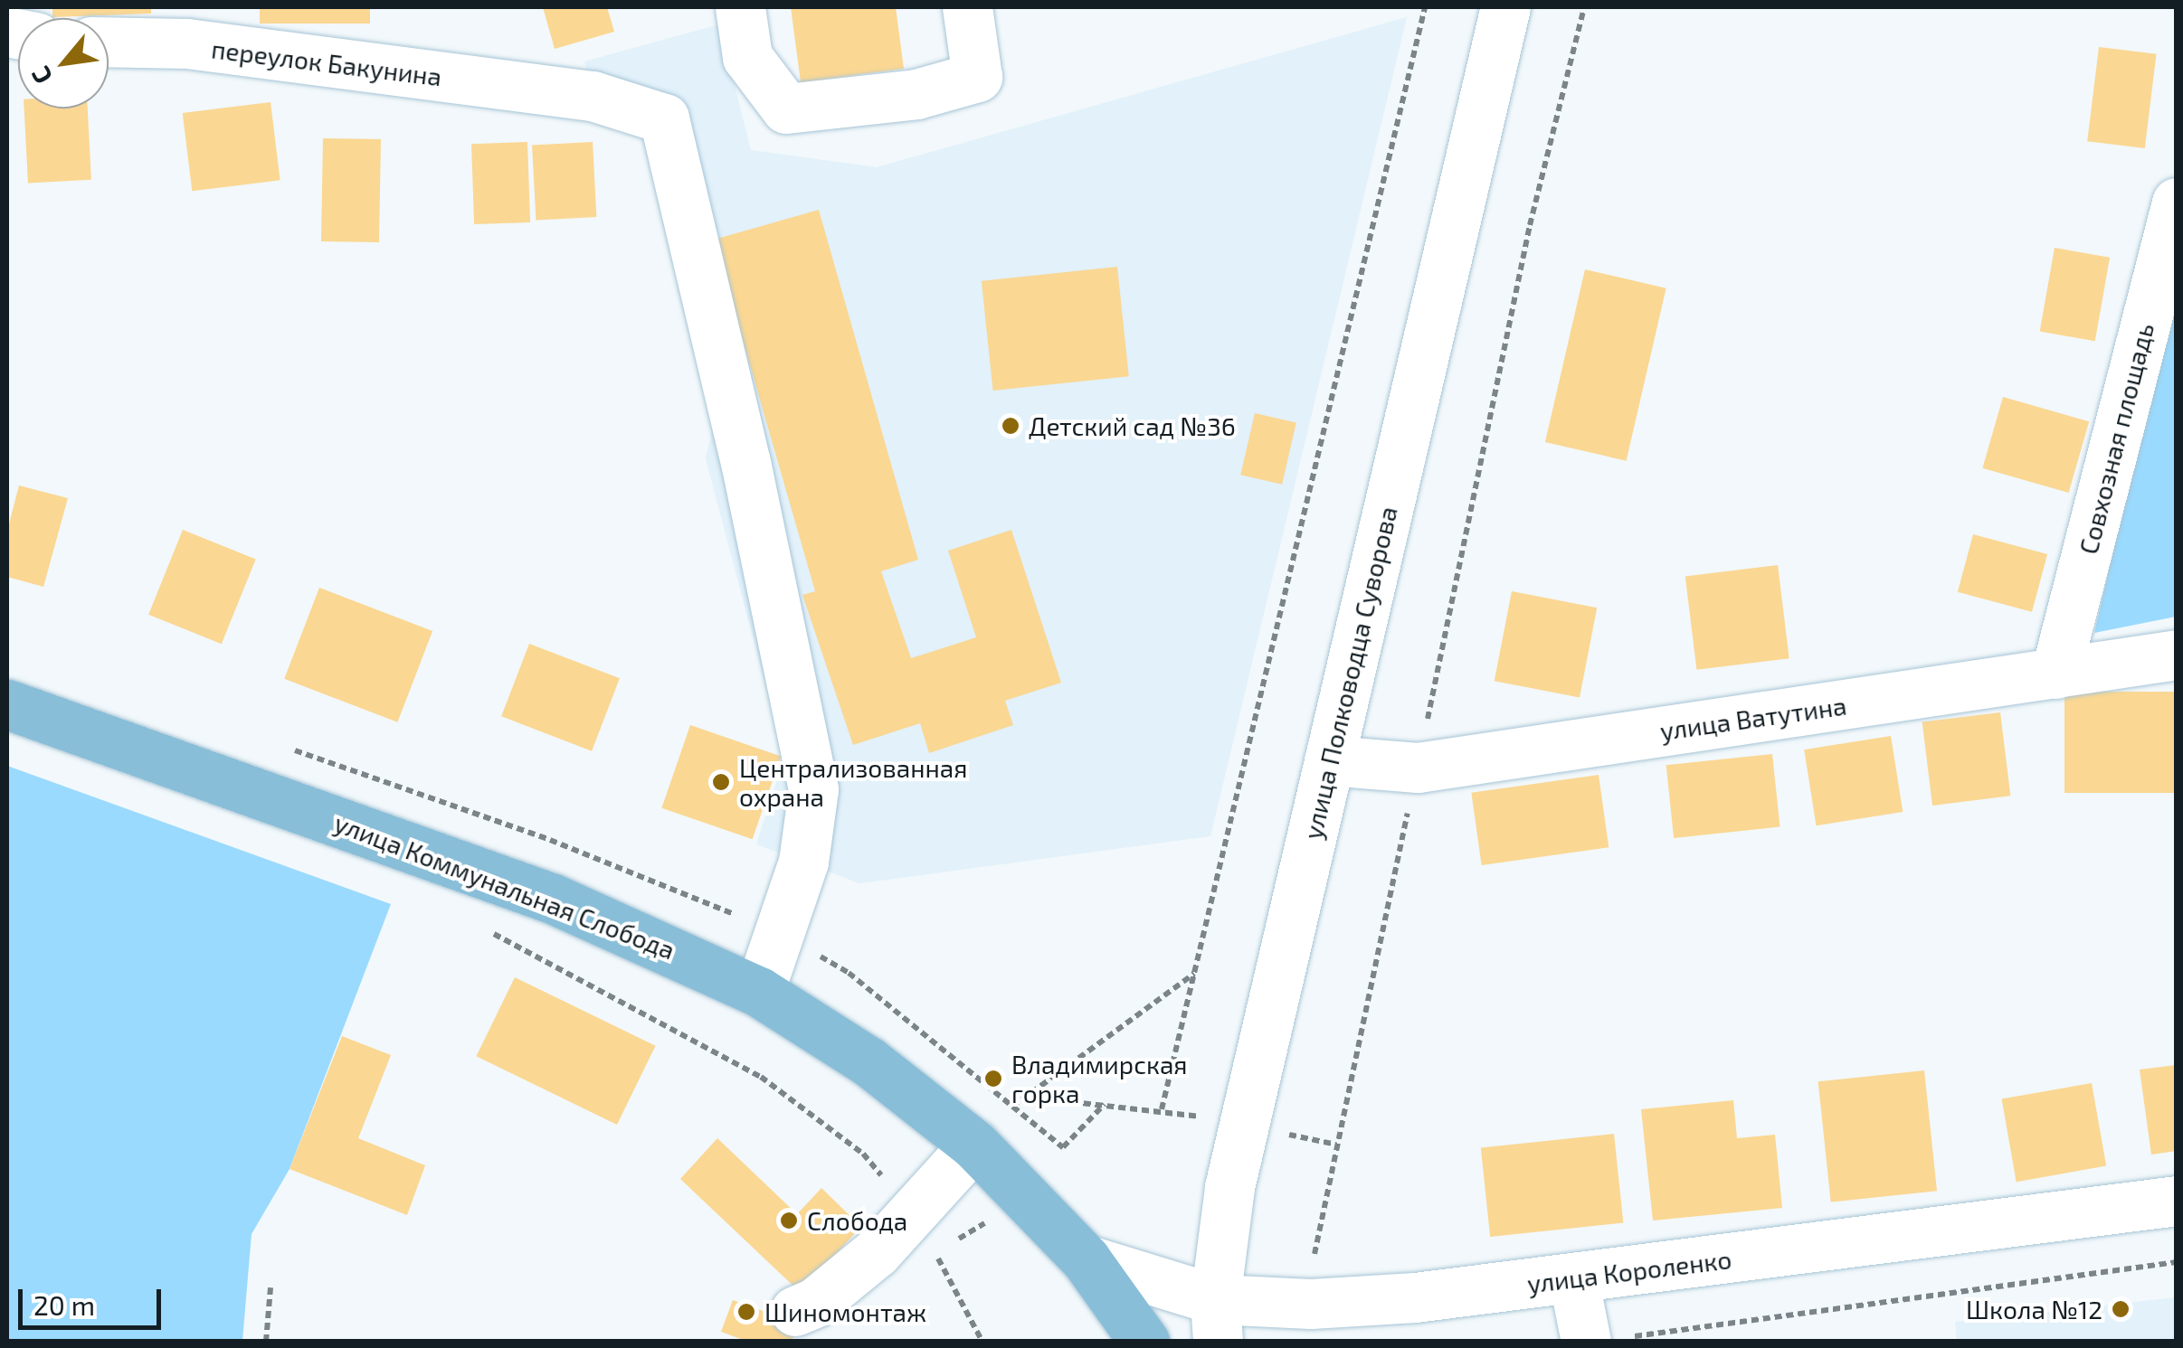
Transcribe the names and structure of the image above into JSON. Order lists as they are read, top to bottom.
{
  "streets": {
    "main road": ["улица Коммунальная Слобода"],
    "street": [
      "переулок Бакунина",
      "Совхозная площадь",
      "улица Полководца Суворова",
      "улица Ватутина",
      "улица Короленко"
    ]
  },
  "crossings": [
    ["переулок Бакунина", "улица Коммунальная Слобода"],
    ["Совхозная площадь", "улица Ватутина"],
    ["улица Полководца Суворова", "улица Ватутина"],
    ["улица Полководца Суворова", "улица Короленко"],
    ["улица Коммунальная Слобода", "улица Короленко"]
  ],
  "places": [
    "Детский сад №36",
    "Централизованная охрана",
    "Владимирская горка",
    "Слобода",
    "Школа №12",
    "Шиномонтаж"
  ],
  "scale_bar": "20 m",
  "north": "bottom left"
}
